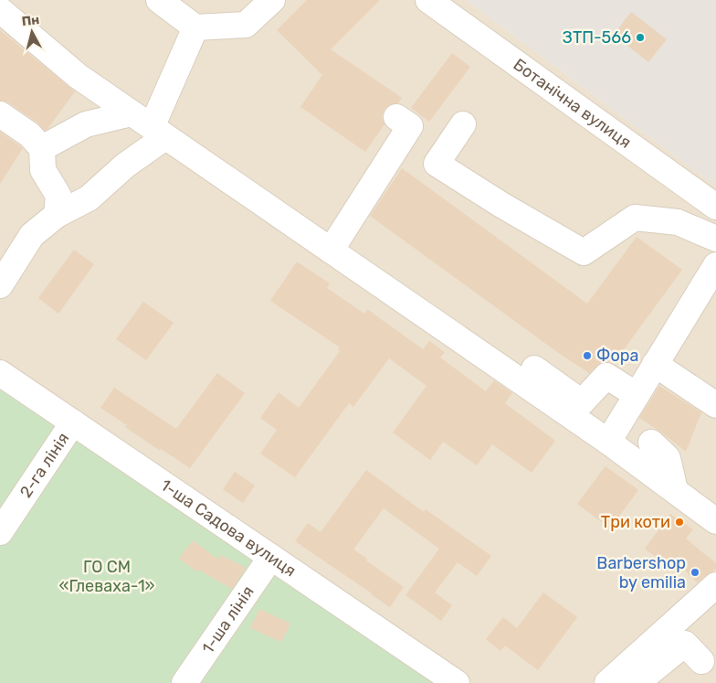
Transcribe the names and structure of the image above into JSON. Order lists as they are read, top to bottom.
{
  "streets": {
    "street": [
      "Ботанічна вулиця",
      "2-га лінія",
      "1-ша Садова вулиця",
      "1-ша лінія"
    ]
  },
  "crossings": [
    ["2-га лінія", "1-ша Садова вулиця"],
    ["1-ша Садова вулиця", "1-ша лінія"]
  ],
  "parks": ["ГО СМ «Глеваха-1»"],
  "places": [
    "ЗТП-566",
    "Фора",
    "Три коти",
    "Barbershop by emilia"
  ],
  "north": "top"
}
